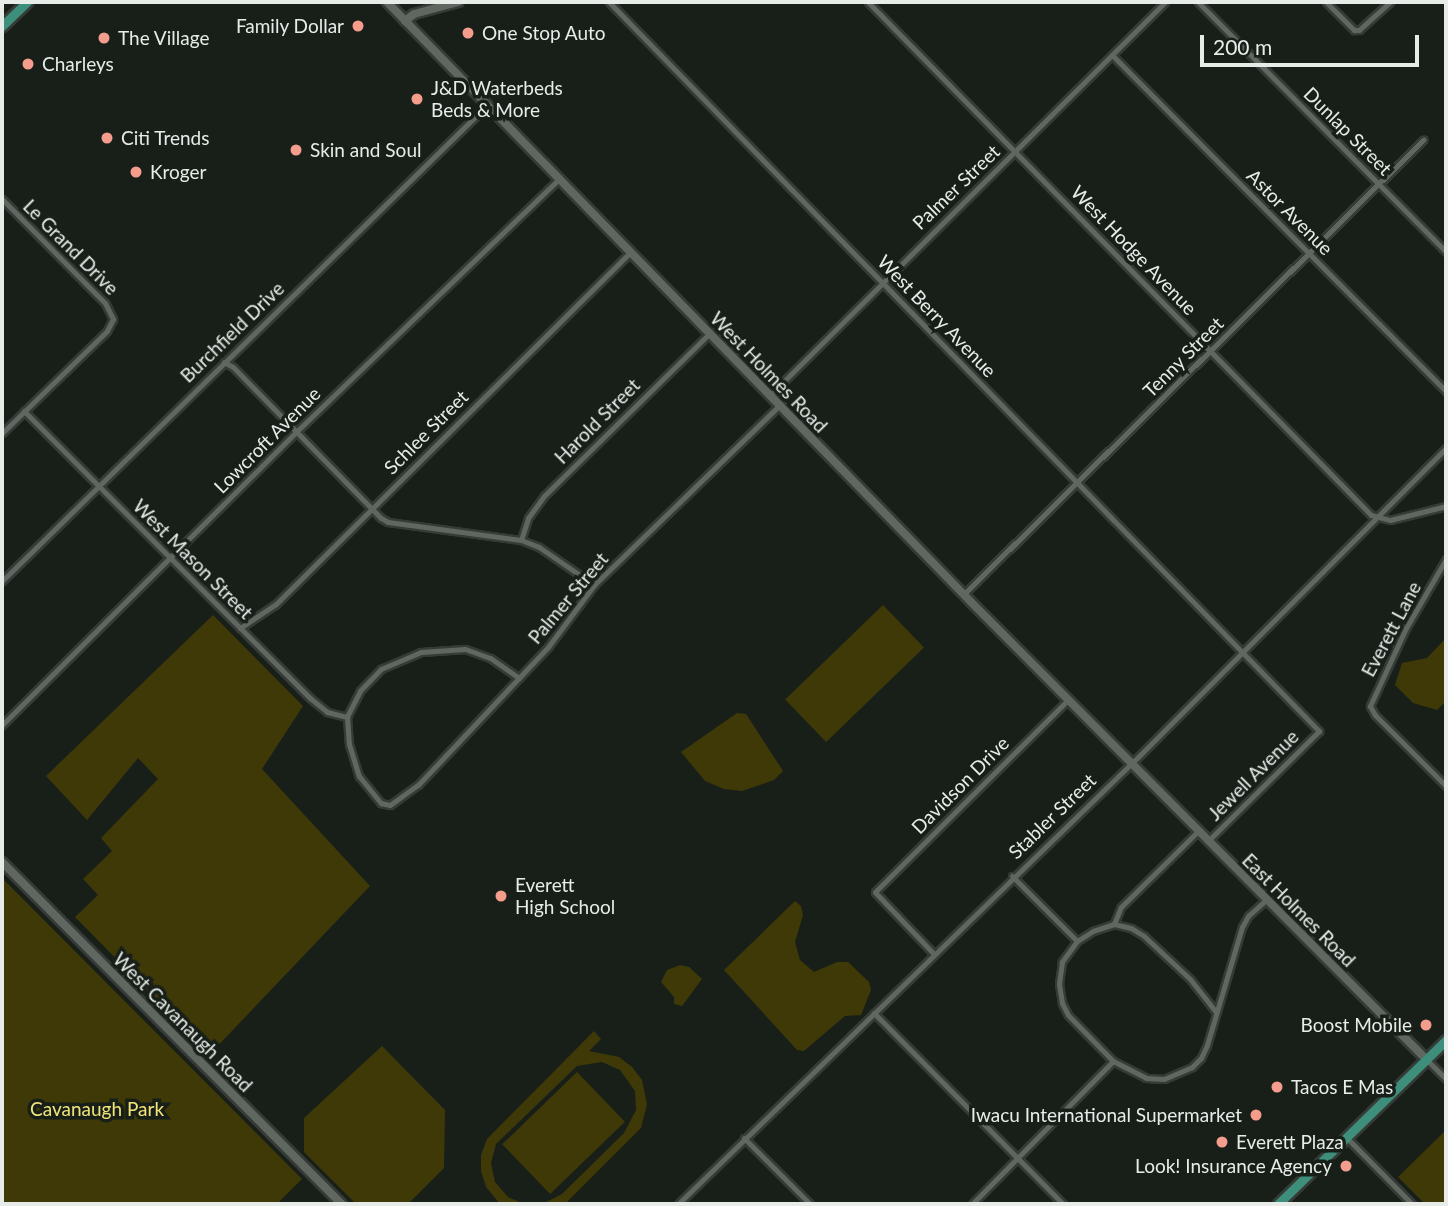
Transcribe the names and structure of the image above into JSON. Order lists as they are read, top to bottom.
{
  "streets": {
    "street": [
      "Dunlap Street",
      "Palmer Street",
      "Astor Avenue",
      "Le Grand Drive",
      "West Hodge Avenue",
      "West Berry Avenue",
      "Burchfield Drive",
      "Tenny Street",
      "West Holmes Road",
      "Harold Street",
      "Schlee Street",
      "Lowcroft Avenue",
      "West Mason Street",
      "Everett Lane",
      "Jewell Avenue",
      "Davidson Drive",
      "Stabler Street",
      "East Holmes Road",
      "West Cavanaugh Road"
    ]
  },
  "crossings": [
    ["Dunlap Street", "Tenny Street"],
    ["Palmer Street", "Astor Avenue"],
    ["Palmer Street", "West Hodge Avenue"],
    ["Palmer Street", "West Berry Avenue"],
    ["Palmer Street", "West Holmes Road"],
    ["Palmer Street", "West Mason Street"],
    ["Astor Avenue", "Tenny Street"],
    ["Le Grand Drive", "West Mason Street"],
    ["West Hodge Avenue", "Tenny Street"],
    ["West Hodge Avenue", "Stabler Street"],
    ["West Berry Avenue", "Tenny Street"],
    ["West Berry Avenue", "Jewell Avenue"],
    ["West Berry Avenue", "Stabler Street"],
    ["Burchfield Drive", "West Holmes Road"],
    ["Burchfield Drive", "West Mason Street"],
    ["Tenny Street", "West Holmes Road"],
    ["West Holmes Road", "Harold Street"],
    ["West Holmes Road", "Schlee Street"],
    ["West Holmes Road", "Lowcroft Avenue"],
    ["West Holmes Road", "Davidson Drive"],
    ["West Holmes Road", "Stabler Street"],
    ["West Holmes Road", "East Holmes Road"],
    ["Schlee Street", "West Mason Street"],
    ["Lowcroft Avenue", "West Mason Street"],
    ["Jewell Avenue", "East Holmes Road"],
    ["Davidson Drive", "Stabler Street"],
    ["Stabler Street", "East Holmes Road"]
  ],
  "parks": ["Cavanaugh Park"],
  "places": [
    "Family Dollar",
    "One Stop Auto",
    "The Village",
    "Charleys",
    "J&D Waterbeds Beds & More",
    "Citi Trends",
    "Skin and Soul",
    "Kroger",
    "Everett High School",
    "Boost Mobile",
    "Tacos E Mas",
    "Iwacu International Supermarket",
    "Everett Plaza",
    "Look! Insurance Agency"
  ],
  "scale_bar": "200 m"
}
